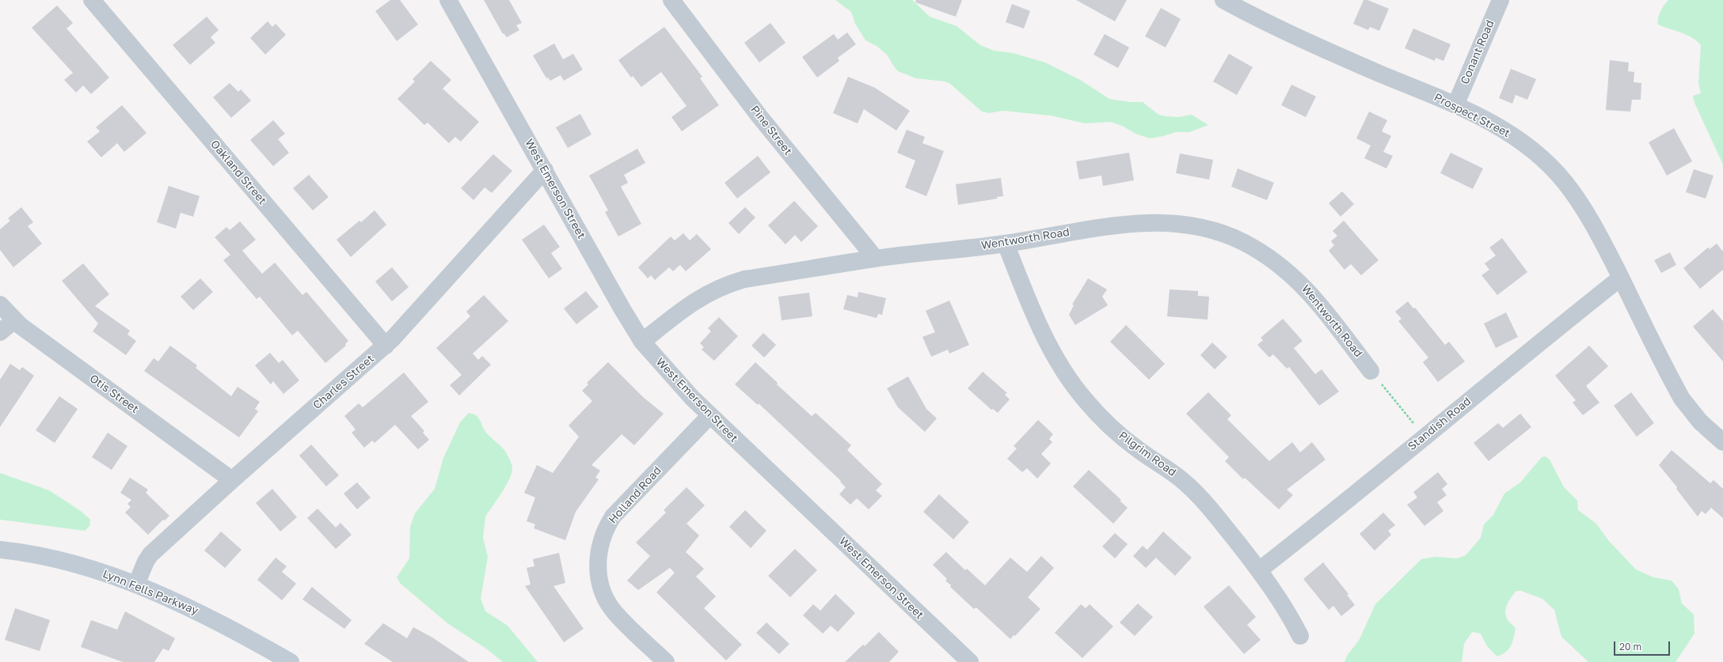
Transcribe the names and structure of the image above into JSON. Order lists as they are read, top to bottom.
{
  "streets": {
    "main road": ["Lynn Fells Parkway"],
    "street": [
      "Conant Road",
      "Prospect Street",
      "Pine Street",
      "Oakland Street",
      "West Emerson Street",
      "Wentworth Road",
      "Charles Street",
      "Otis Street",
      "Standish Road",
      "Pilgrim Road",
      "Holland Road"
    ]
  },
  "crossings": [
    ["Conant Road", "Prospect Street"],
    ["Prospect Street", "Standish Road"],
    ["Pine Street", "Wentworth Road"],
    ["Oakland Street", "Charles Street"],
    ["West Emerson Street", "Wentworth Road"],
    ["West Emerson Street", "Charles Street"],
    ["West Emerson Street", "Holland Road"],
    ["Wentworth Road", "Pilgrim Road"],
    ["Charles Street", "Otis Street"],
    ["Charles Street", "Lynn Fells Parkway"],
    ["Standish Road", "Pilgrim Road"]
  ],
  "scale_bar": "20 m"
}
